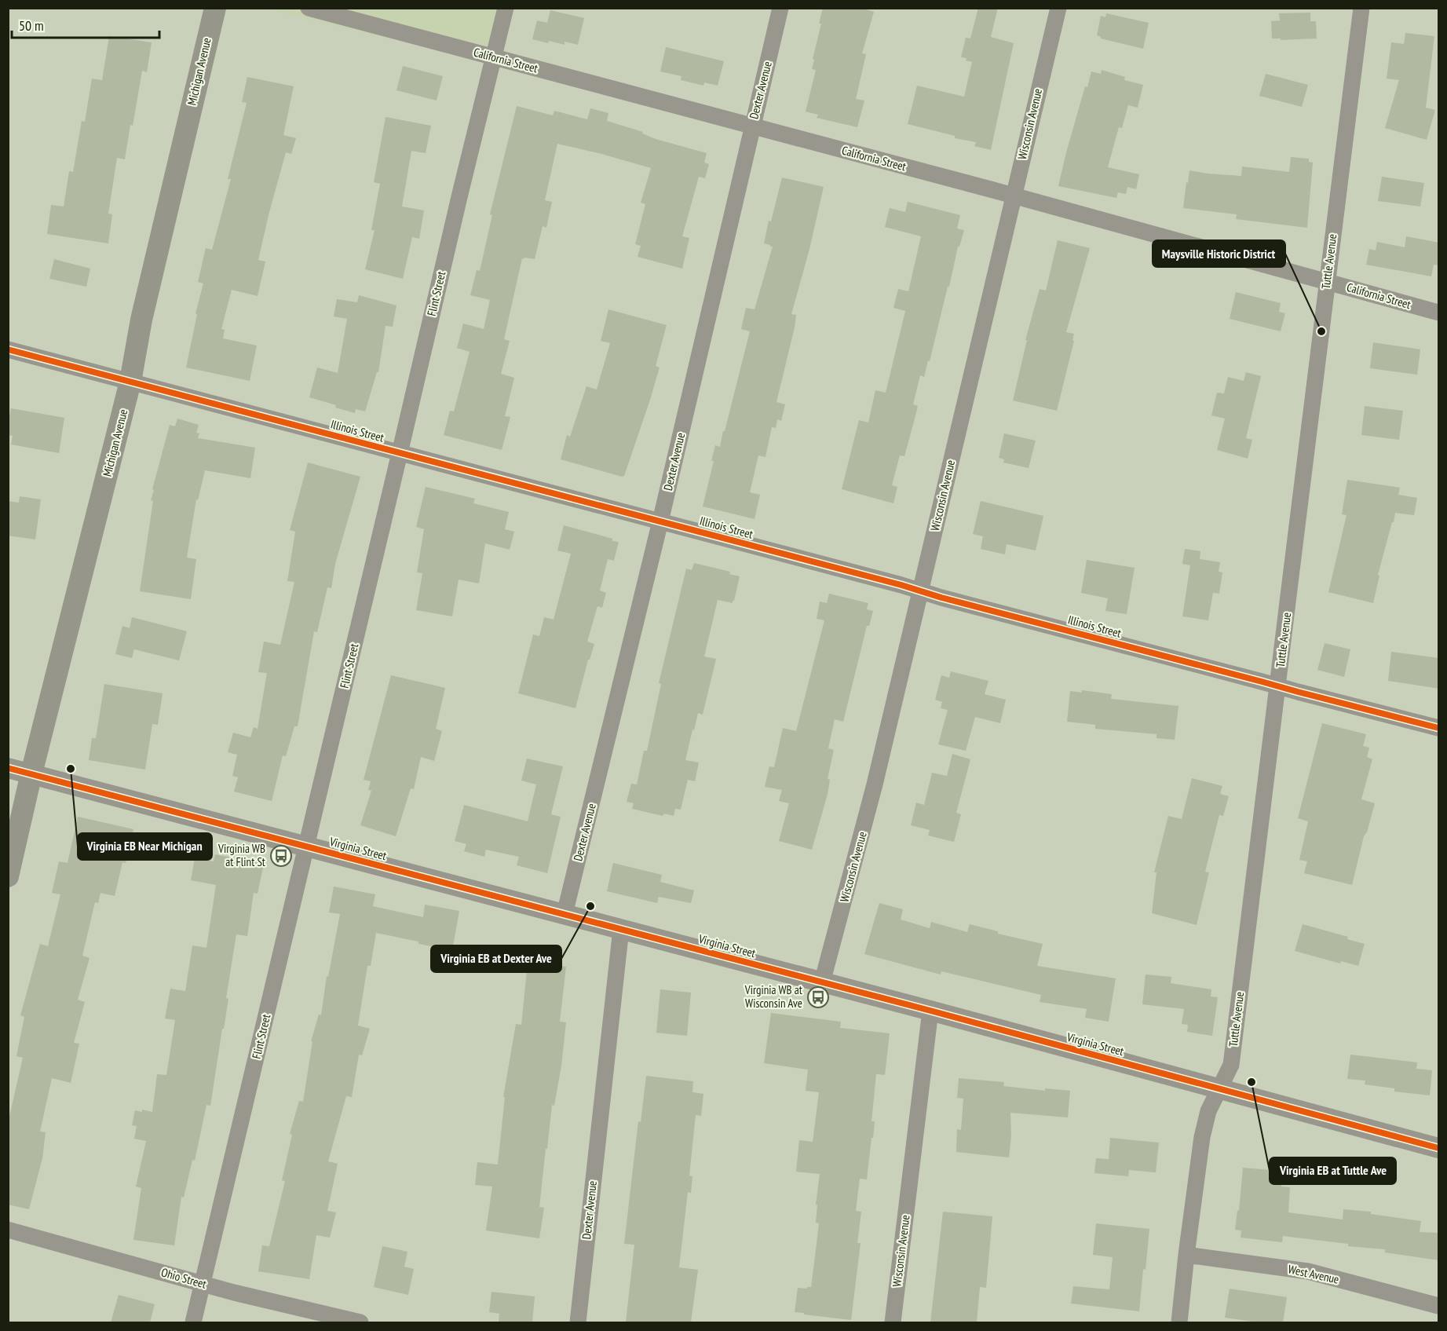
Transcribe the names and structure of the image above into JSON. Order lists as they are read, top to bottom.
{
  "streets": {
    "main road": ["Michigan Avenue"],
    "street": [
      "California Street",
      "Dexter Avenue",
      "Wisconsin Avenue",
      "Tuttle Avenue",
      "Flint Street",
      "Illinois Street",
      "Virginia Street",
      "West Avenue",
      "Ohio Street"
    ]
  },
  "crossings": [
    ["California Street", "Dexter Avenue"],
    ["California Street", "Wisconsin Avenue"],
    ["California Street", "Tuttle Avenue"],
    ["California Street", "Flint Street"],
    ["Michigan Avenue", "Illinois Street"],
    ["Michigan Avenue", "Virginia Street"],
    ["Dexter Avenue", "Illinois Street"],
    ["Dexter Avenue", "Virginia Street"],
    ["Wisconsin Avenue", "Illinois Street"],
    ["Wisconsin Avenue", "Virginia Street"],
    ["Tuttle Avenue", "Illinois Street"],
    ["Tuttle Avenue", "Virginia Street"],
    ["Tuttle Avenue", "West Avenue"],
    ["Flint Street", "Illinois Street"],
    ["Flint Street", "Virginia Street"],
    ["Flint Street", "Ohio Street"]
  ],
  "places": {
    "other": [
      "Maysville Historic District",
      "Virginia EB Near Michigan",
      "Virginia EB at Dexter Ave",
      "Virginia EB at Tuttle Ave"
    ],
    "bus stop": ["Virginia WB at Flint St", "Virginia WB at Wisconsin Ave"]
  },
  "scale_bar": "50 m"
}
